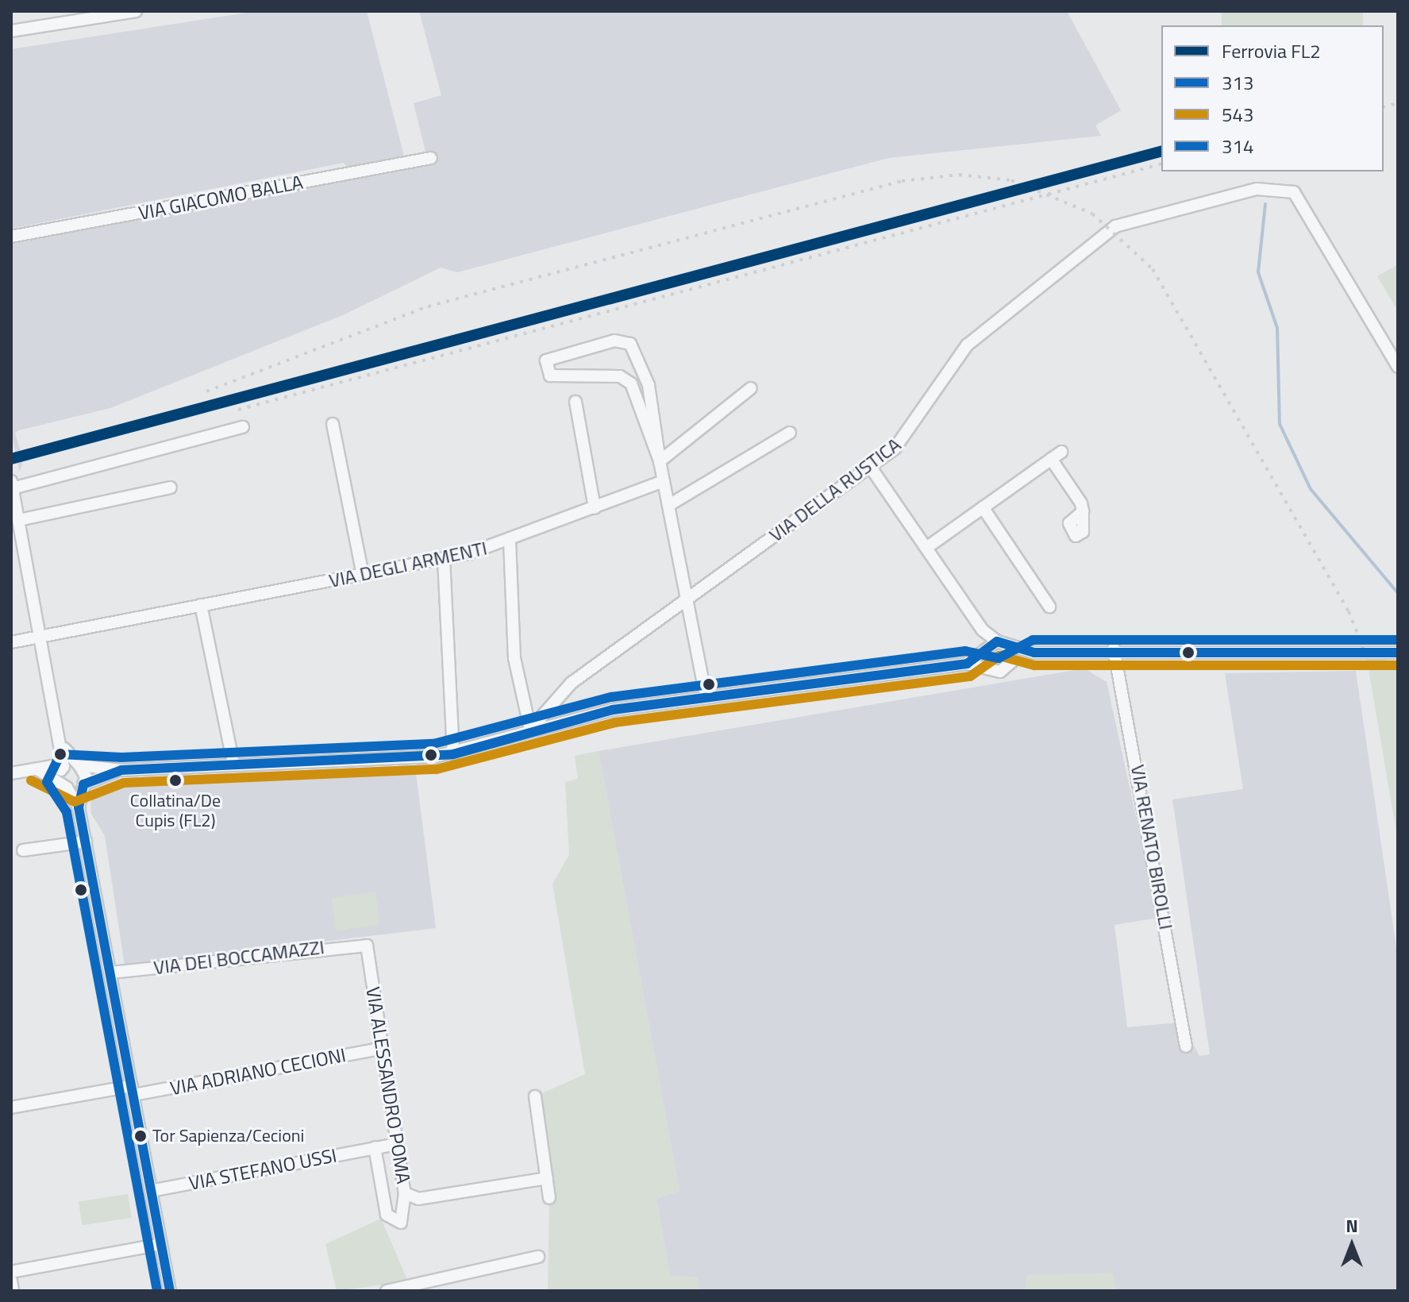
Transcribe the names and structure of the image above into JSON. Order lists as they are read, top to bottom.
{
  "streets": {
    "street": [
      "VIA GIACOMO BALLA",
      "VIA DELLA RUSTICA",
      "VIA DEGLI ARMENTI",
      "VIA RENATO BIROLLI",
      "VIA DEI BOCCAMAZZI",
      "VIA ADRIANO CECIONI",
      "VIA ALESSANDRO POMA",
      "VIA STEFANO USSI"
    ]
  },
  "crossings": [
    ["VIA DEI BOCCAMAZZI", "VIA ALESSANDRO POMA"],
    ["VIA ADRIANO CECIONI", "VIA ALESSANDRO POMA"],
    ["VIA ALESSANDRO POMA", "VIA STEFANO USSI"]
  ],
  "places": ["Collatina/De Cupis (FL2)", "Tor Sapienza/Cecioni"],
  "lines": [
    "rail line FL2",
    "transit line 314",
    "transit line 313",
    "transit line 543"
  ],
  "legend": [
    "Ferrovia FL2",
    "313",
    "543",
    "314"
  ],
  "north": "top"
}
